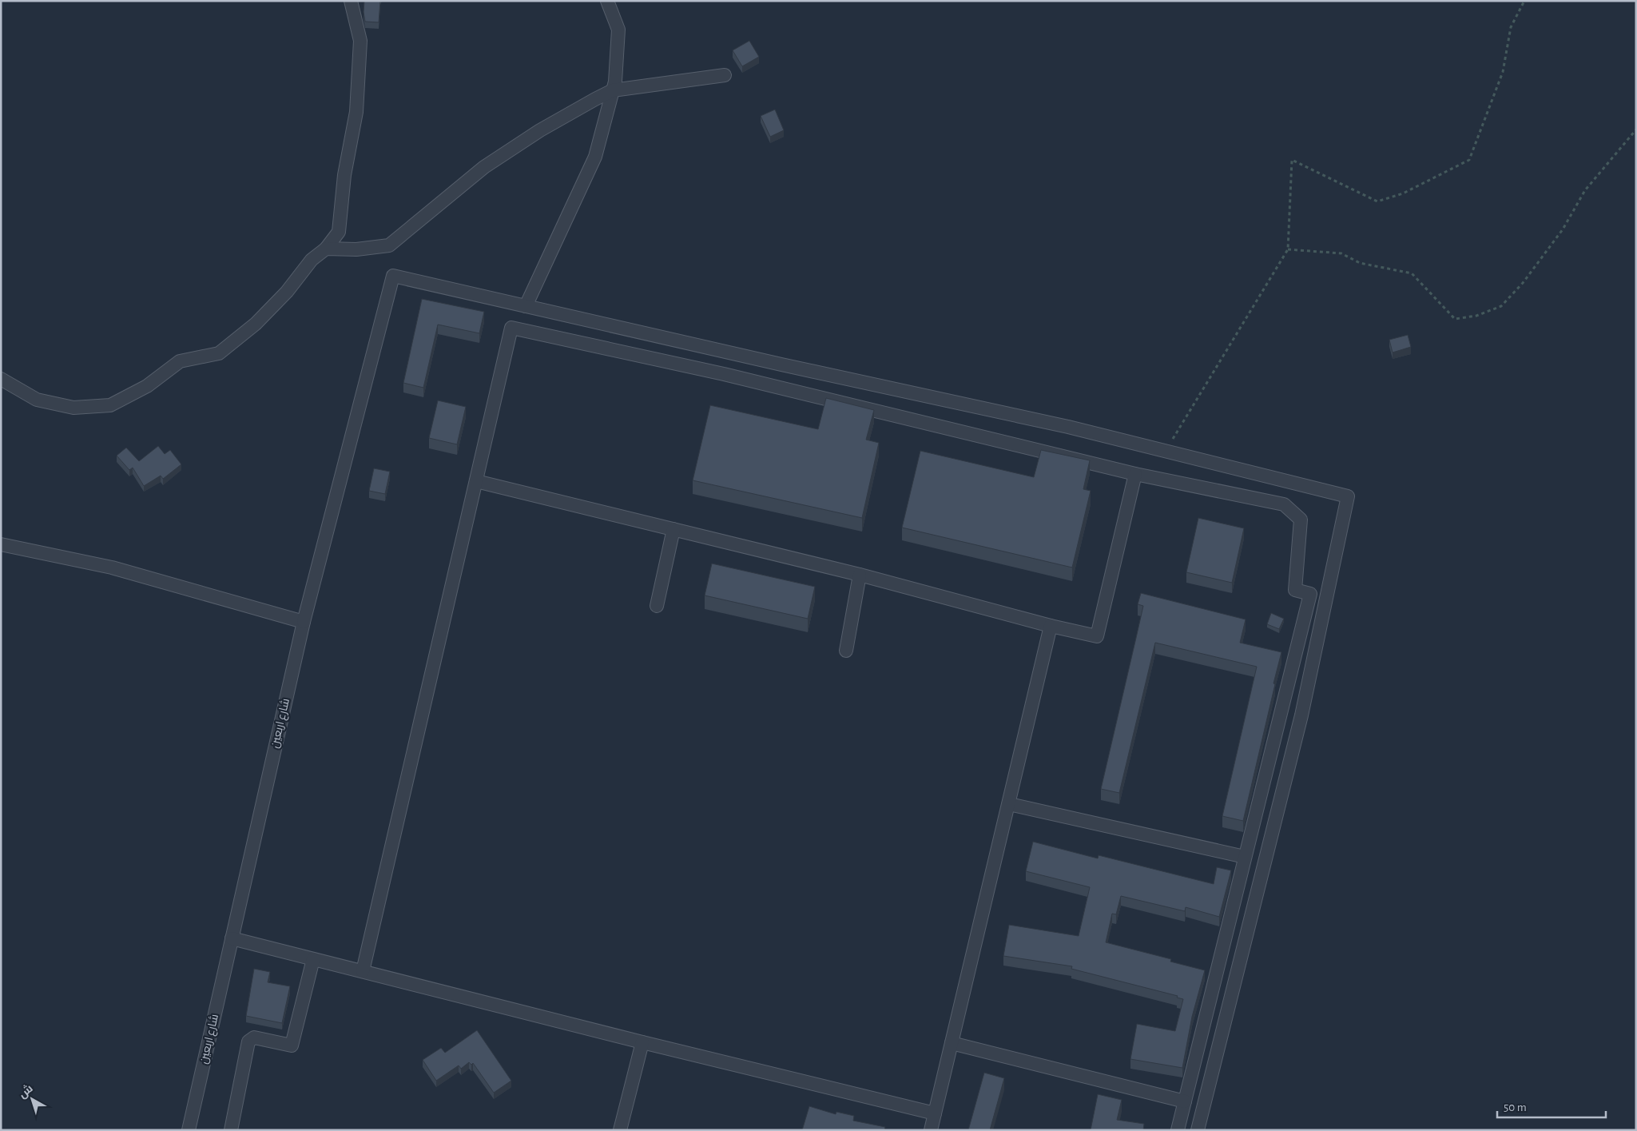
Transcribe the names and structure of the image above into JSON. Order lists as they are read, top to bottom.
{
  "streets": {
    "street": ["شارع اربعين"]
  },
  "scale_bar": "50 m",
  "north": "top left"
}
